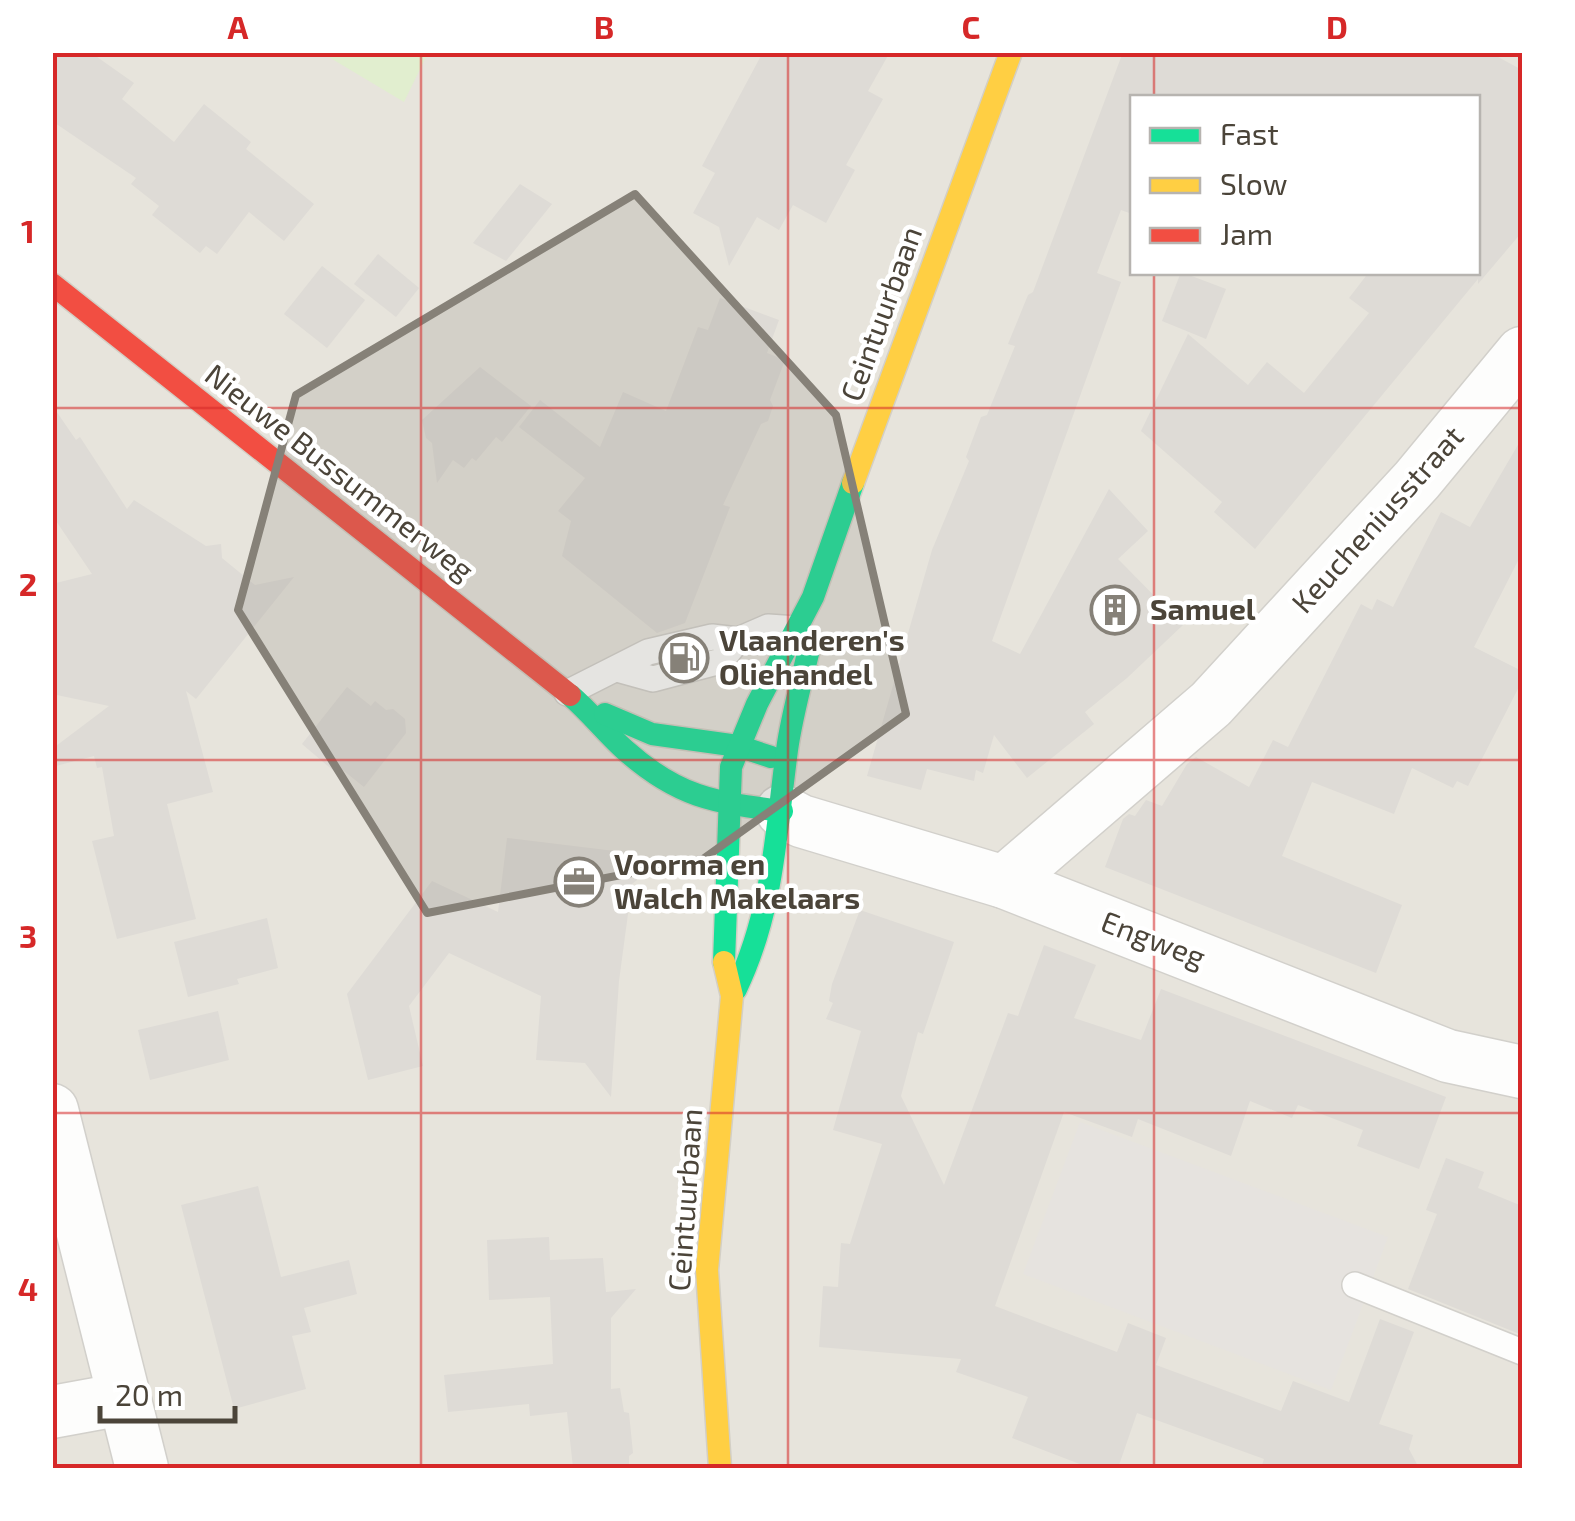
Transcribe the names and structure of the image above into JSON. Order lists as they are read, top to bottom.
{
  "streets": {
    "main road": ["Ceintuurbaan", "Nieuwe Bussummerweg"],
    "street": ["Keucheniusstraat", "Engweg"]
  },
  "crossings": [
    ["Ceintuurbaan", "Nieuwe Bussummerweg"],
    ["Ceintuurbaan", "Engweg"],
    ["Nieuwe Bussummerweg", "Engweg"],
    ["Keucheniusstraat", "Engweg"]
  ],
  "places": {
    "building": ["Samuel"],
    "fuel station": ["Vlaanderen's Oliehandel"],
    "office": ["Voorma en Walch Makelaars"]
  },
  "legend": ["Fast", "Slow", "Jam"],
  "scale_bar": "20 m",
  "grid": {
    "columns": [
      "A",
      "B",
      "C",
      "D"
    ],
    "rows": [
      "1",
      "2",
      "3",
      "4"
    ]
  }
}
